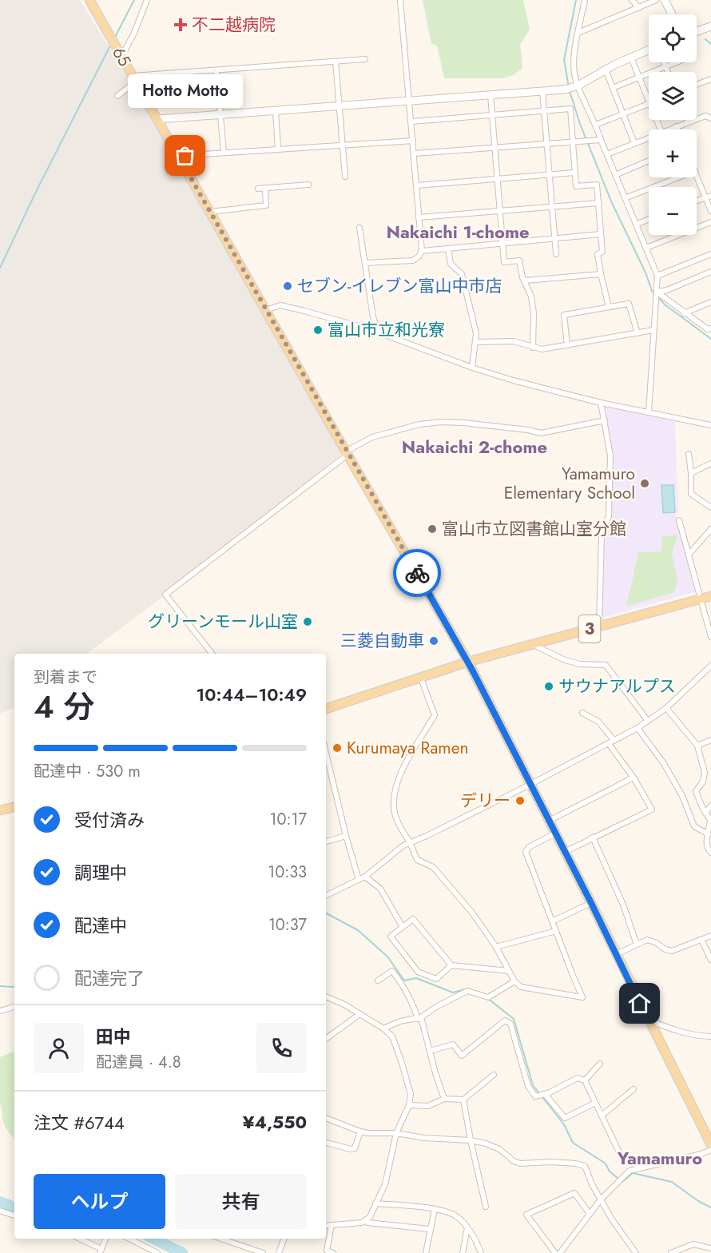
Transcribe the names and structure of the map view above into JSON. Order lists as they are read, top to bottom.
{
  "streets": {
    "main road": ["65", "3"]
  },
  "crossings": [
    ["65", "3"]
  ],
  "districts": ["Nakaichi 1-chome", "Nakaichi 2-chome", "Yamamuro"],
  "places": {
    "health": ["不二越病院"],
    "other": [
      "Hotto Motto",
      "セブン-イレブン富山中市店",
      "富山市立和光寮",
      "Yamamuro Elementary School",
      "富山市立図書館山室分館",
      "グリーンモール山室",
      "三菱自動車",
      "サウナアルプス",
      "Kurumaya Ramen",
      "デリー"
    ]
  },
  "page": {
    "map_buttons": ["+", "−"],
    "bubble": "Hotto Motto",
    "heading": ["4 分", "到着まで", "10:44–10:49"],
    "panel": [
      "田中",
      "配達員 · 4.8",
      "注文 #6744",
      "¥4,550"
    ],
    "bar": "配達中 · 530 m",
    "list": [
      ["受付済み", "10:17"],
      ["調理中", "10:33"],
      ["配達中", "10:37"],
      "配達完了"
    ],
    "buttons": ["ヘルプ", "共有"]
  }
}
